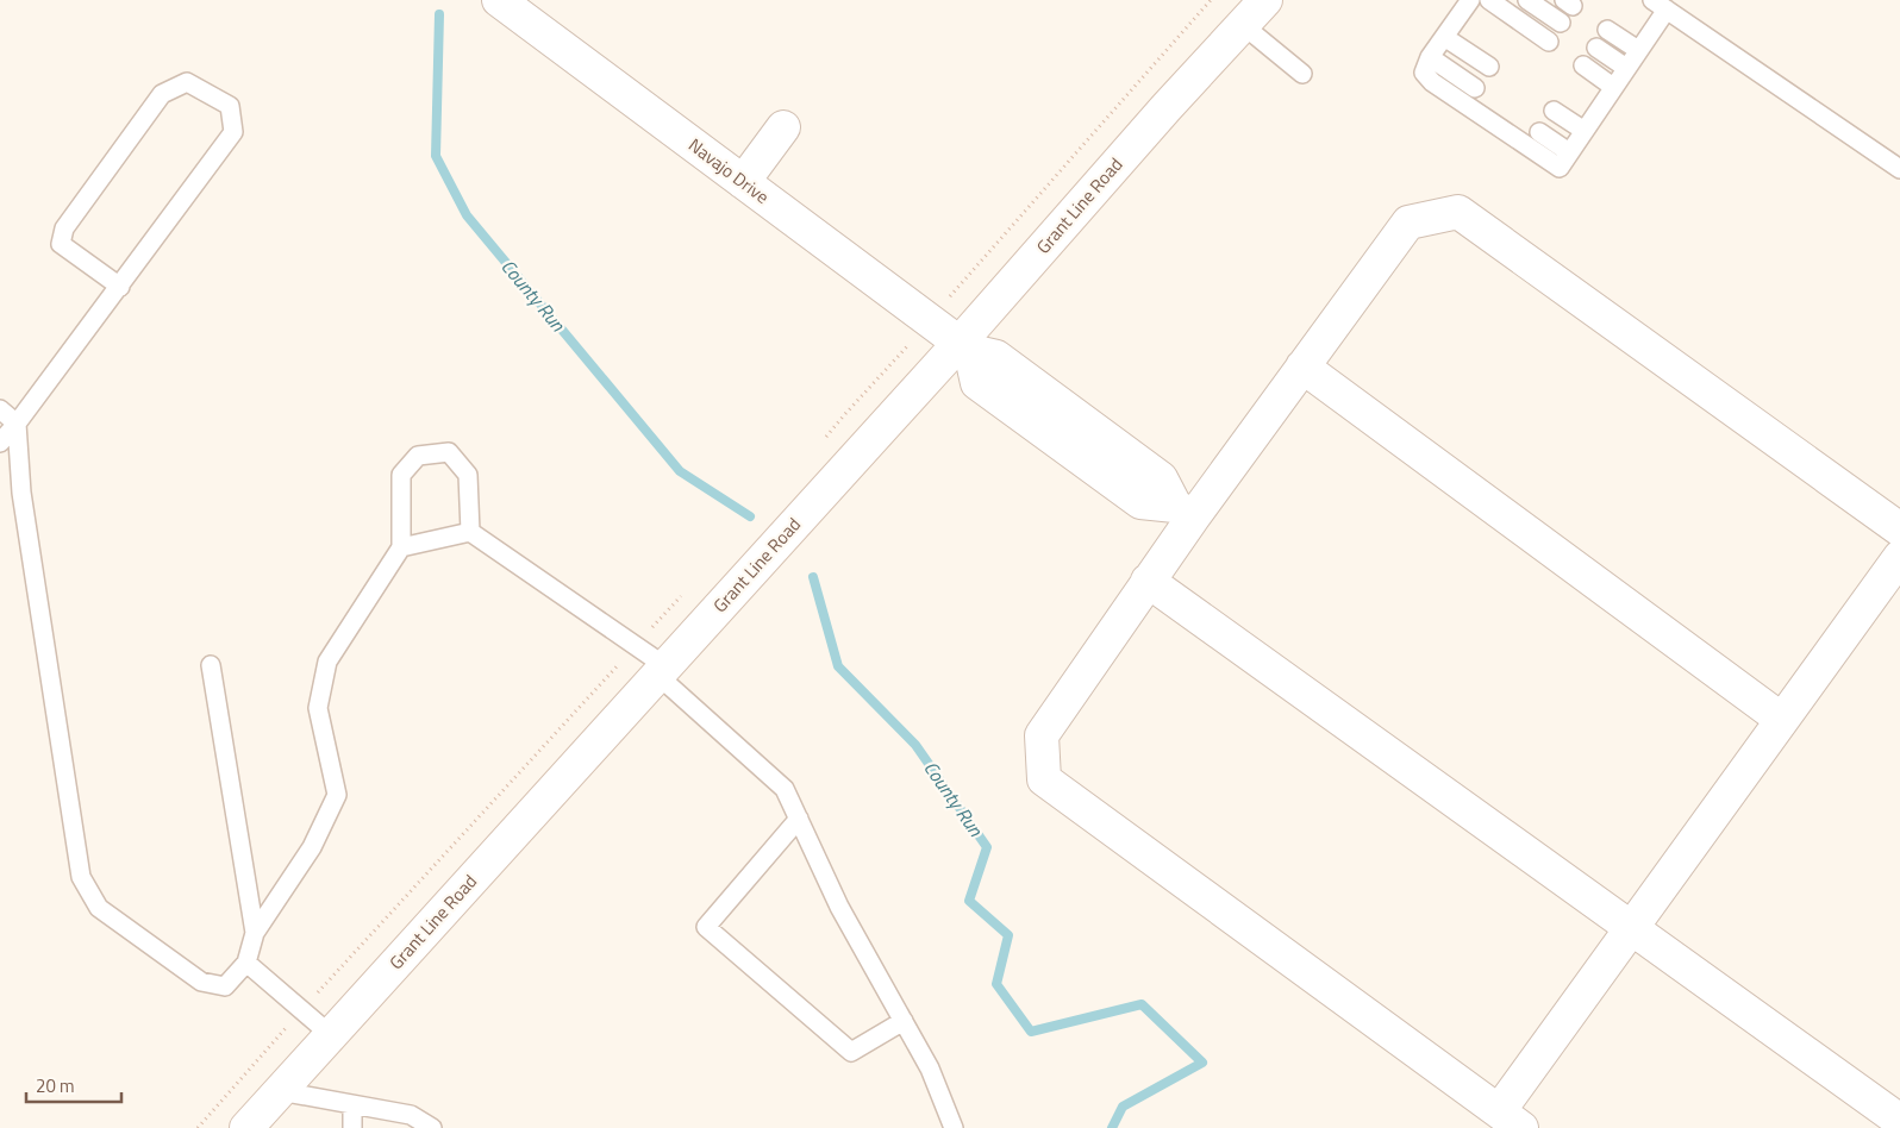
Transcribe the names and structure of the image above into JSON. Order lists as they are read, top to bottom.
{
  "streets": {
    "street": ["Navajo Drive", "Grant Line Road"]
  },
  "crossings": [
    ["Navajo Drive", "Grant Line Road"]
  ],
  "water": ["County Run"],
  "scale_bar": "20 m"
}
